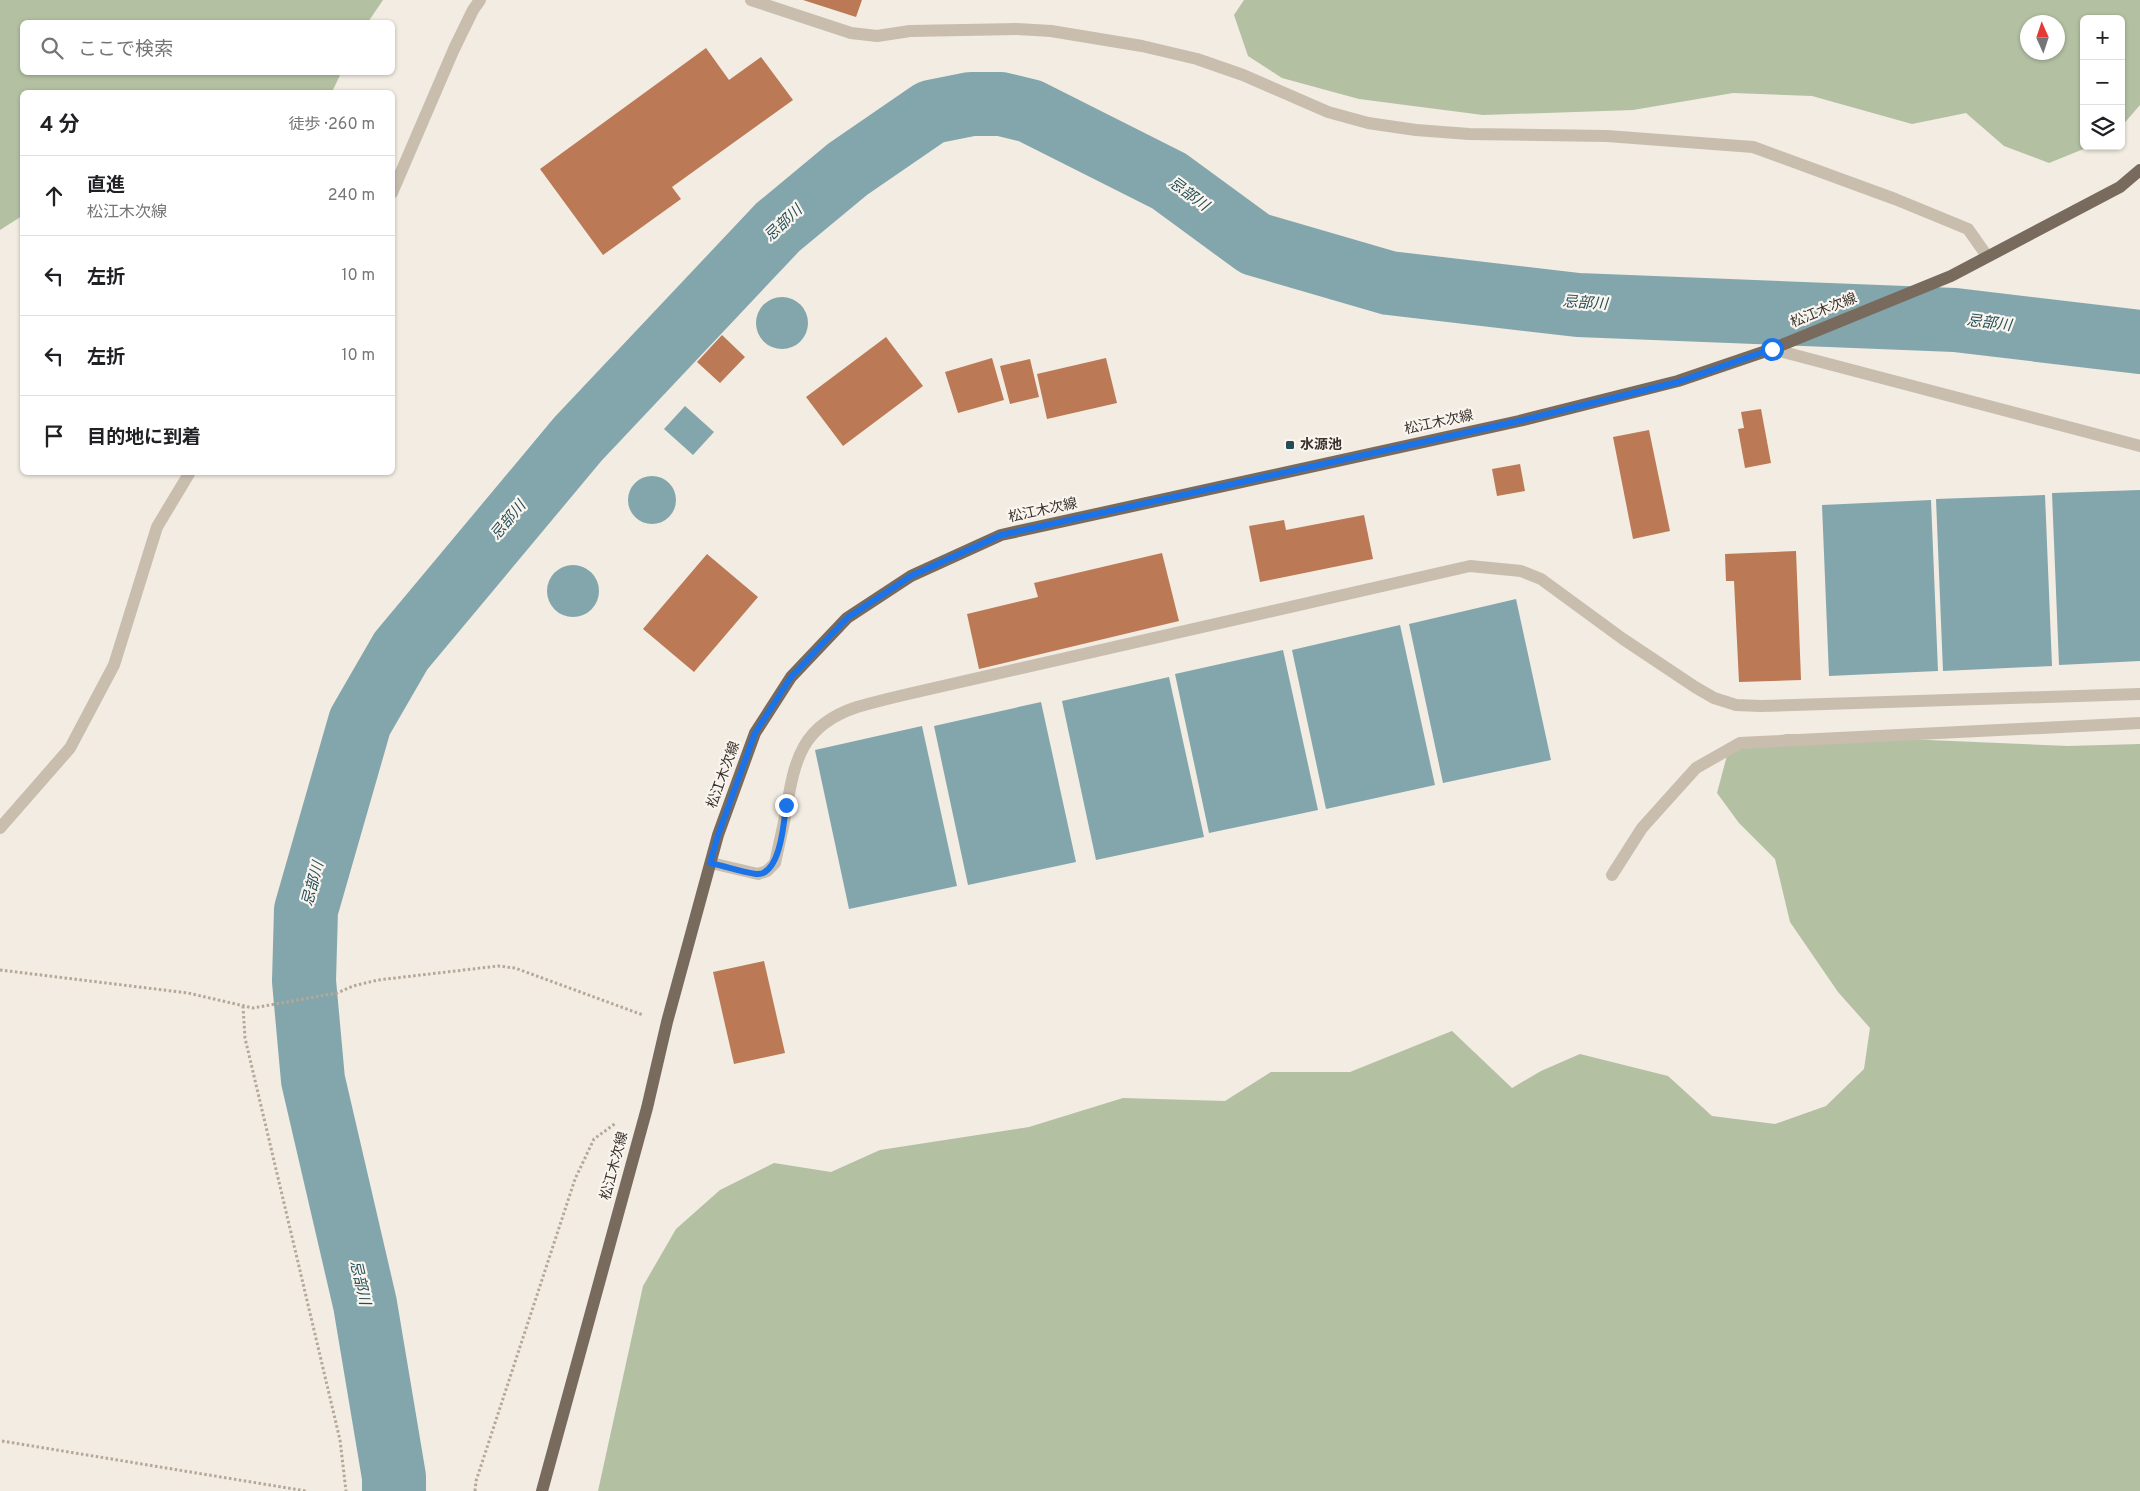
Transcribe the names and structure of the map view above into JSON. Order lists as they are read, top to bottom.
{
  "streets": {
    "main road": ["松江木次線"]
  },
  "water": ["忌部川"],
  "places": {
    "transit": ["水源池"]
  },
  "north": "top",
  "page": {
    "map_buttons": ["+", "−"],
    "search": "ここで検索",
    "heading": ["4 分", "徒歩 · 260 m"],
    "list": [
      ["直進", "松江木次線", "240 m"],
      ["左折", "10 m"],
      ["左折", "10 m"],
      "目的地に到着"
    ]
  }
}
